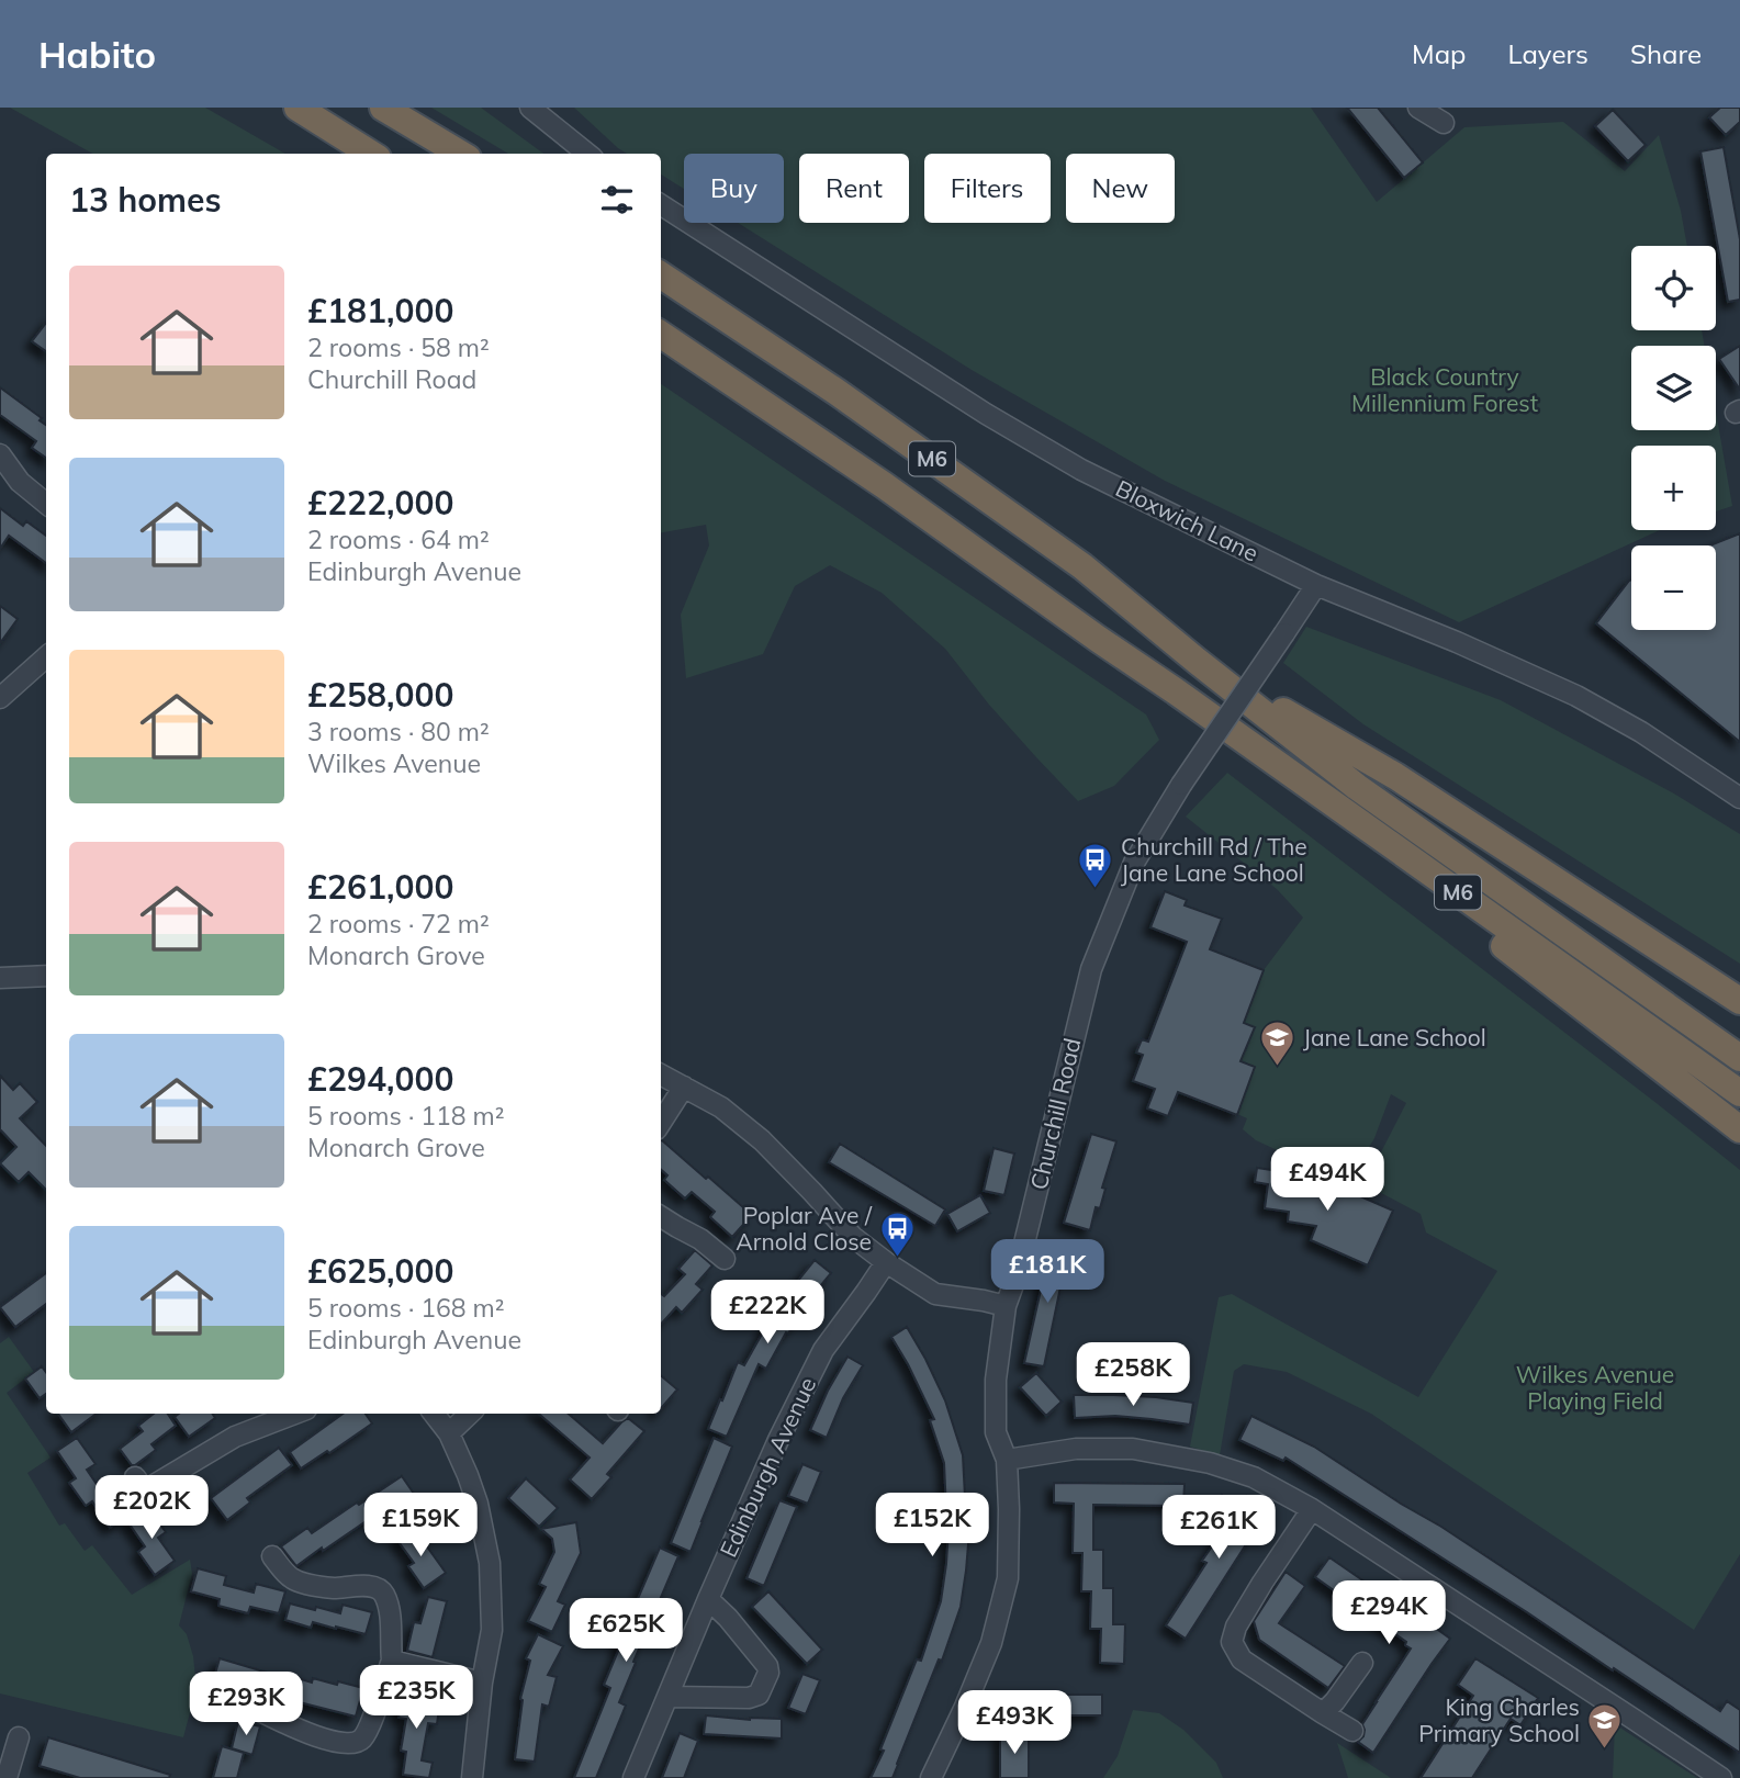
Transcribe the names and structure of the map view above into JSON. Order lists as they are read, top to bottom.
{
  "streets": {
    "highway": ["M6"],
    "street": ["Bloxwich Lane", "Churchill Road", "Edinburgh Avenue"]
  },
  "crossings": [
    ["Bloxwich Lane", "Churchill Road"]
  ],
  "parks": ["Black Country Millennium Forest", "Wilkes Avenue Playing Field"],
  "places": {
    "bus stop": ["Churchill Rd / The Jane Lane School", "Poplar Ave / Arnold Close"],
    "school or university": ["Jane Lane School", "King Charles Primary School"]
  },
  "page": {
    "header": "Habito",
    "nav": ["Map", "Layers", "Share"],
    "chip": [
      "Buy",
      "Rent",
      "Filters",
      "New"
    ],
    "heading": "13 homes",
    "map_buttons": ["+", "−"],
    "list": [
      {
        "name": "£181,000",
        "note": "2 rooms · 58 m² · Churchill Road"
      },
      {
        "name": "£222,000",
        "note": "2 rooms · 64 m² · Edinburgh Avenue"
      },
      {
        "name": "£258,000",
        "note": "3 rooms · 80 m² · Wilkes Avenue"
      },
      {
        "name": "£261,000",
        "note": "2 rooms · 72 m² · Monarch Grove"
      },
      {
        "name": "£294,000",
        "note": "5 rooms · 118 m² · Monarch Grove"
      },
      {
        "name": "£625,000",
        "note": "5 rooms · 168 m² · Edinburgh Avenue"
      }
    ],
    "price": [
      "£494K",
      "£181K",
      "£222K",
      "£258K",
      "£202K",
      "£159K",
      "£152K",
      "£261K",
      "£294K",
      "£625K",
      "£235K",
      "£293K",
      "£493K"
    ]
  }
}
